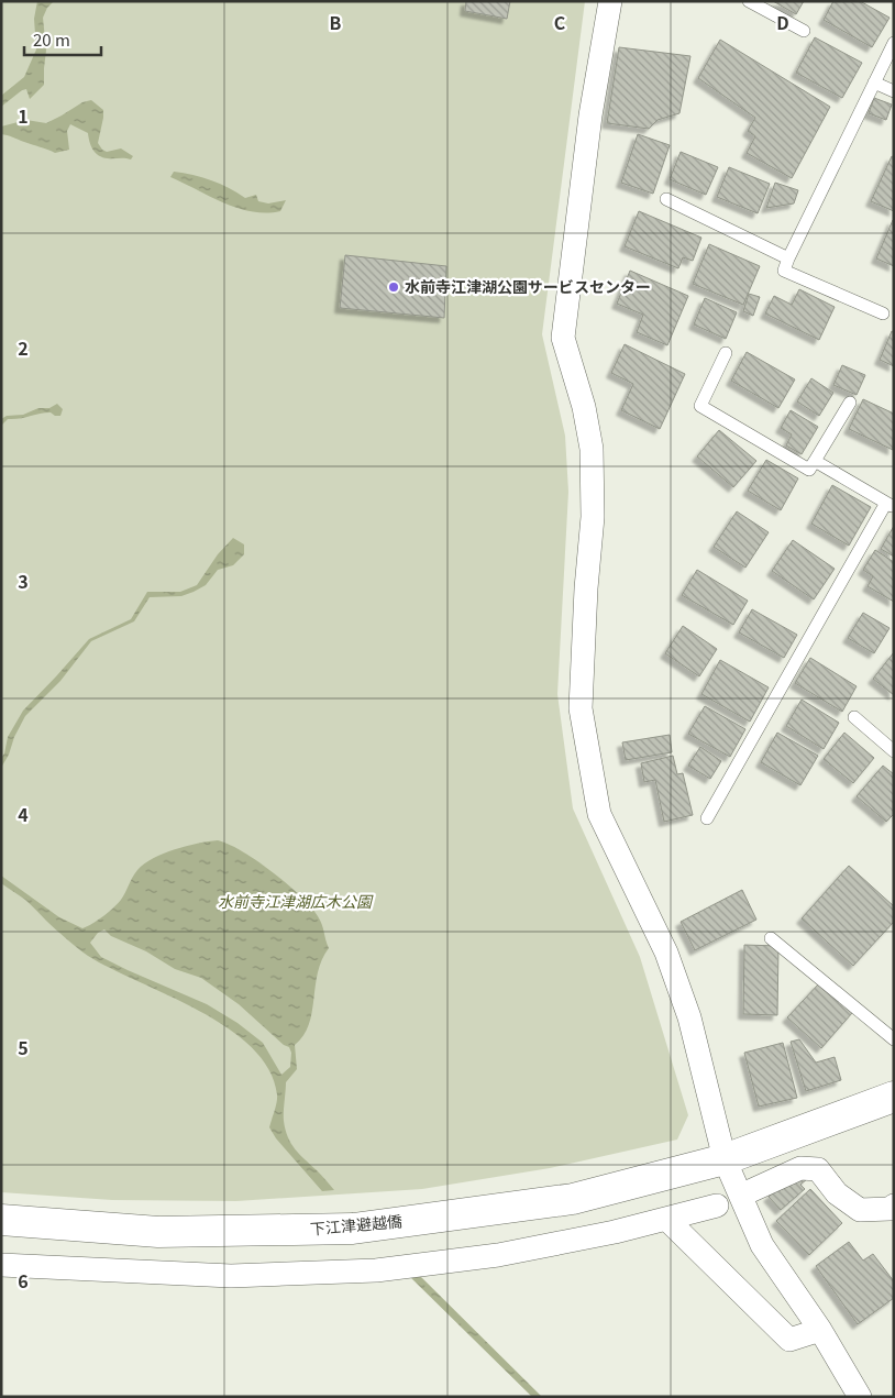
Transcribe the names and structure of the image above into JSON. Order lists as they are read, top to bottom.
{
  "streets": {
    "street": ["下江津避越僑"]
  },
  "parks": ["水前寺江津湖広木公園"],
  "places": ["水前寺江津湖公園サービスセンター"],
  "scale_bar": "20 m",
  "grid": {
    "columns": ["B", "C", "D"],
    "rows": [
      "1",
      "2",
      "3",
      "4",
      "5",
      "6"
    ]
  }
}
